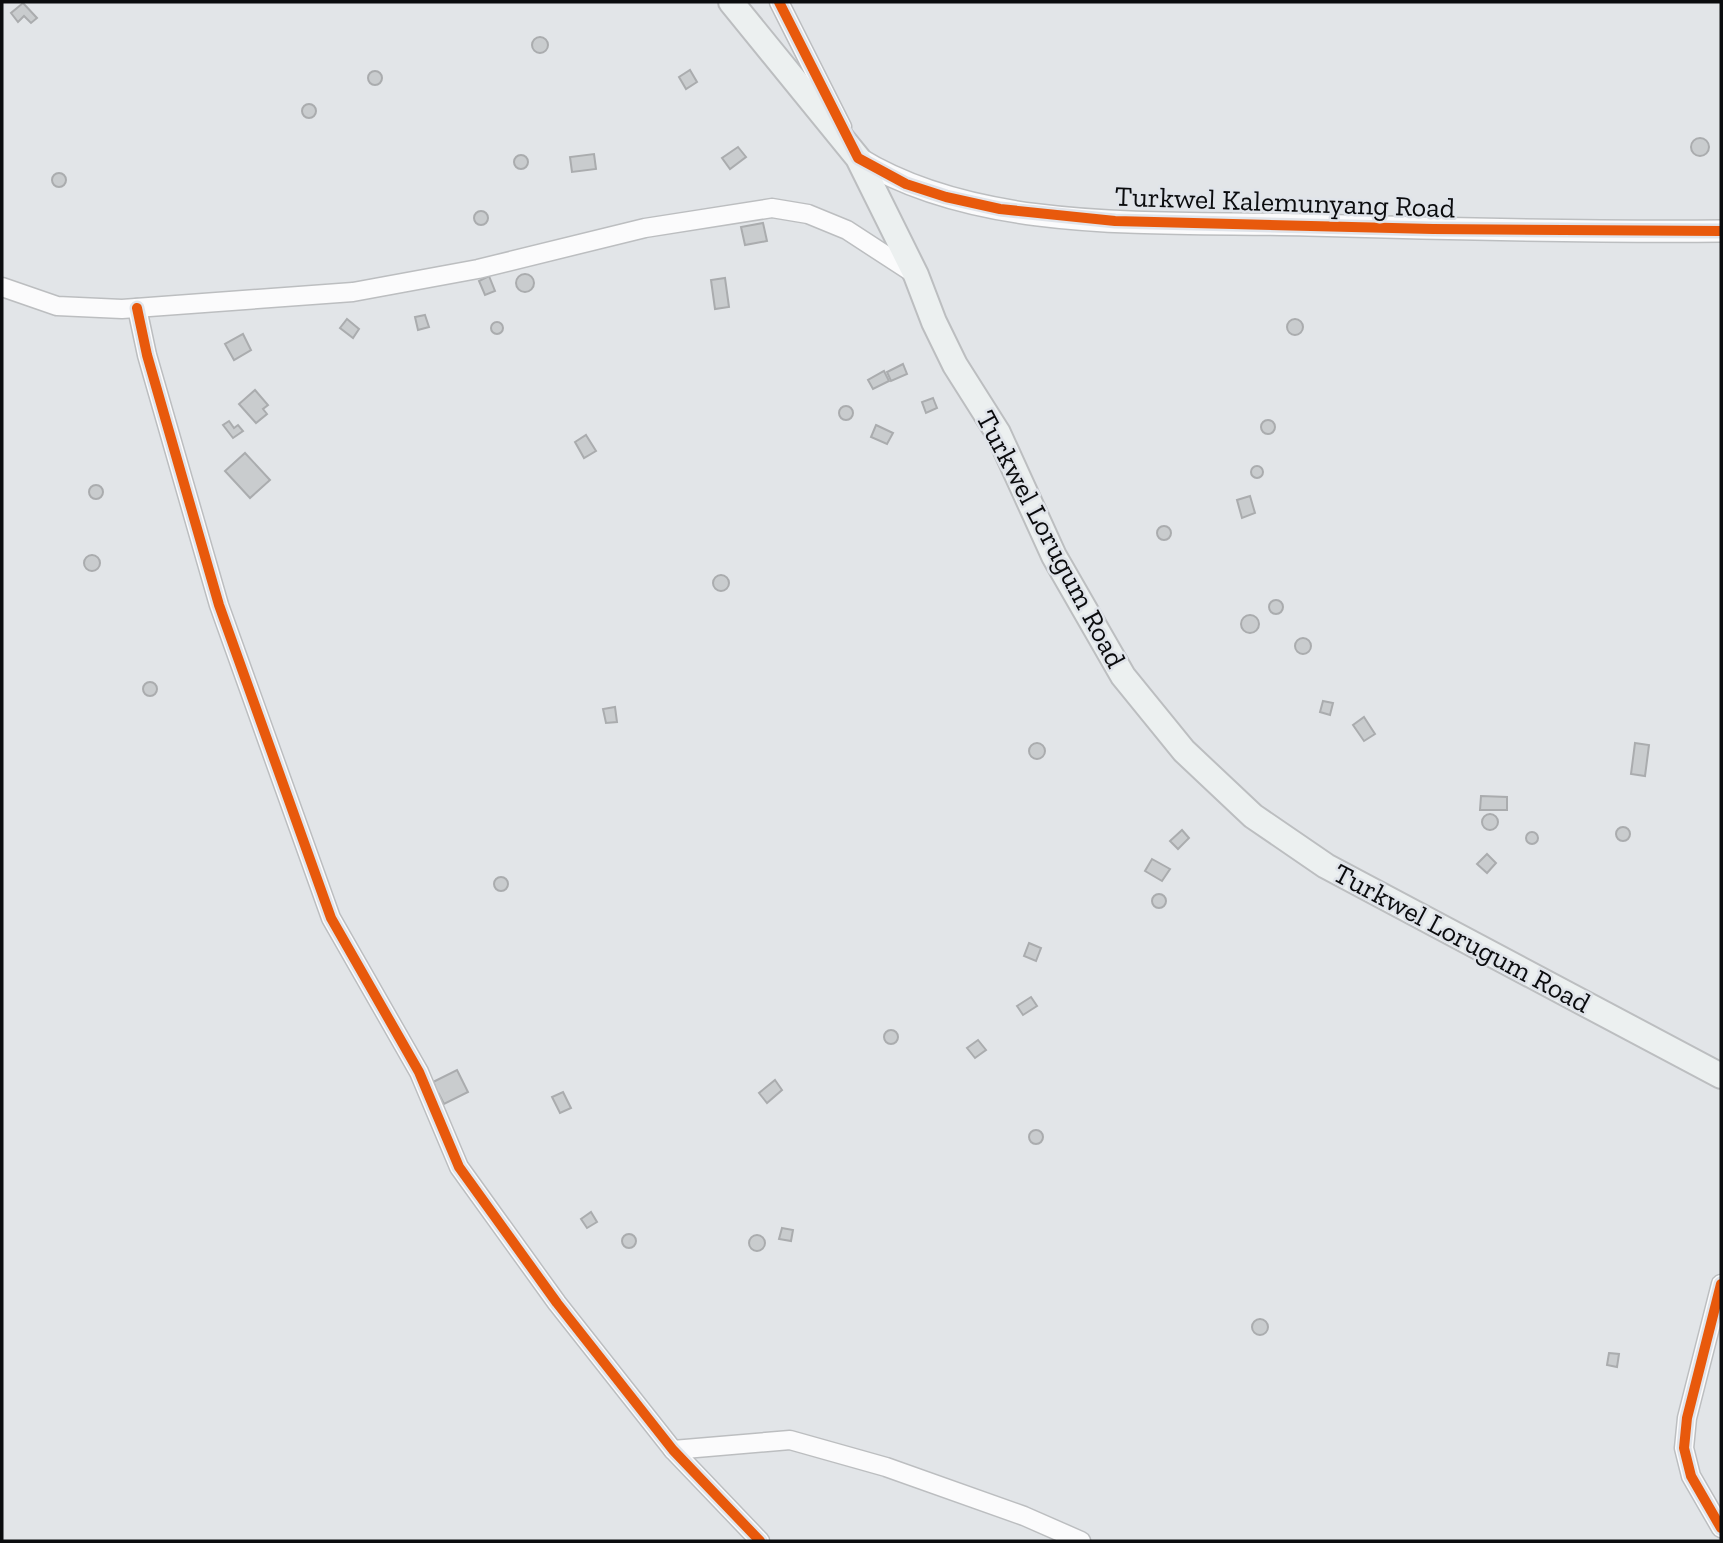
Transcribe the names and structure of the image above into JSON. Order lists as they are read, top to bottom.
{
  "streets": {
    "main road": ["Turkwel Lorugum Road"],
    "street": ["Turkwel Kalemunyang Road"]
  },
  "crossings": [
    ["Turkwel Kalemunyang Road", "Turkwel Lorugum Road"]
  ]
}
